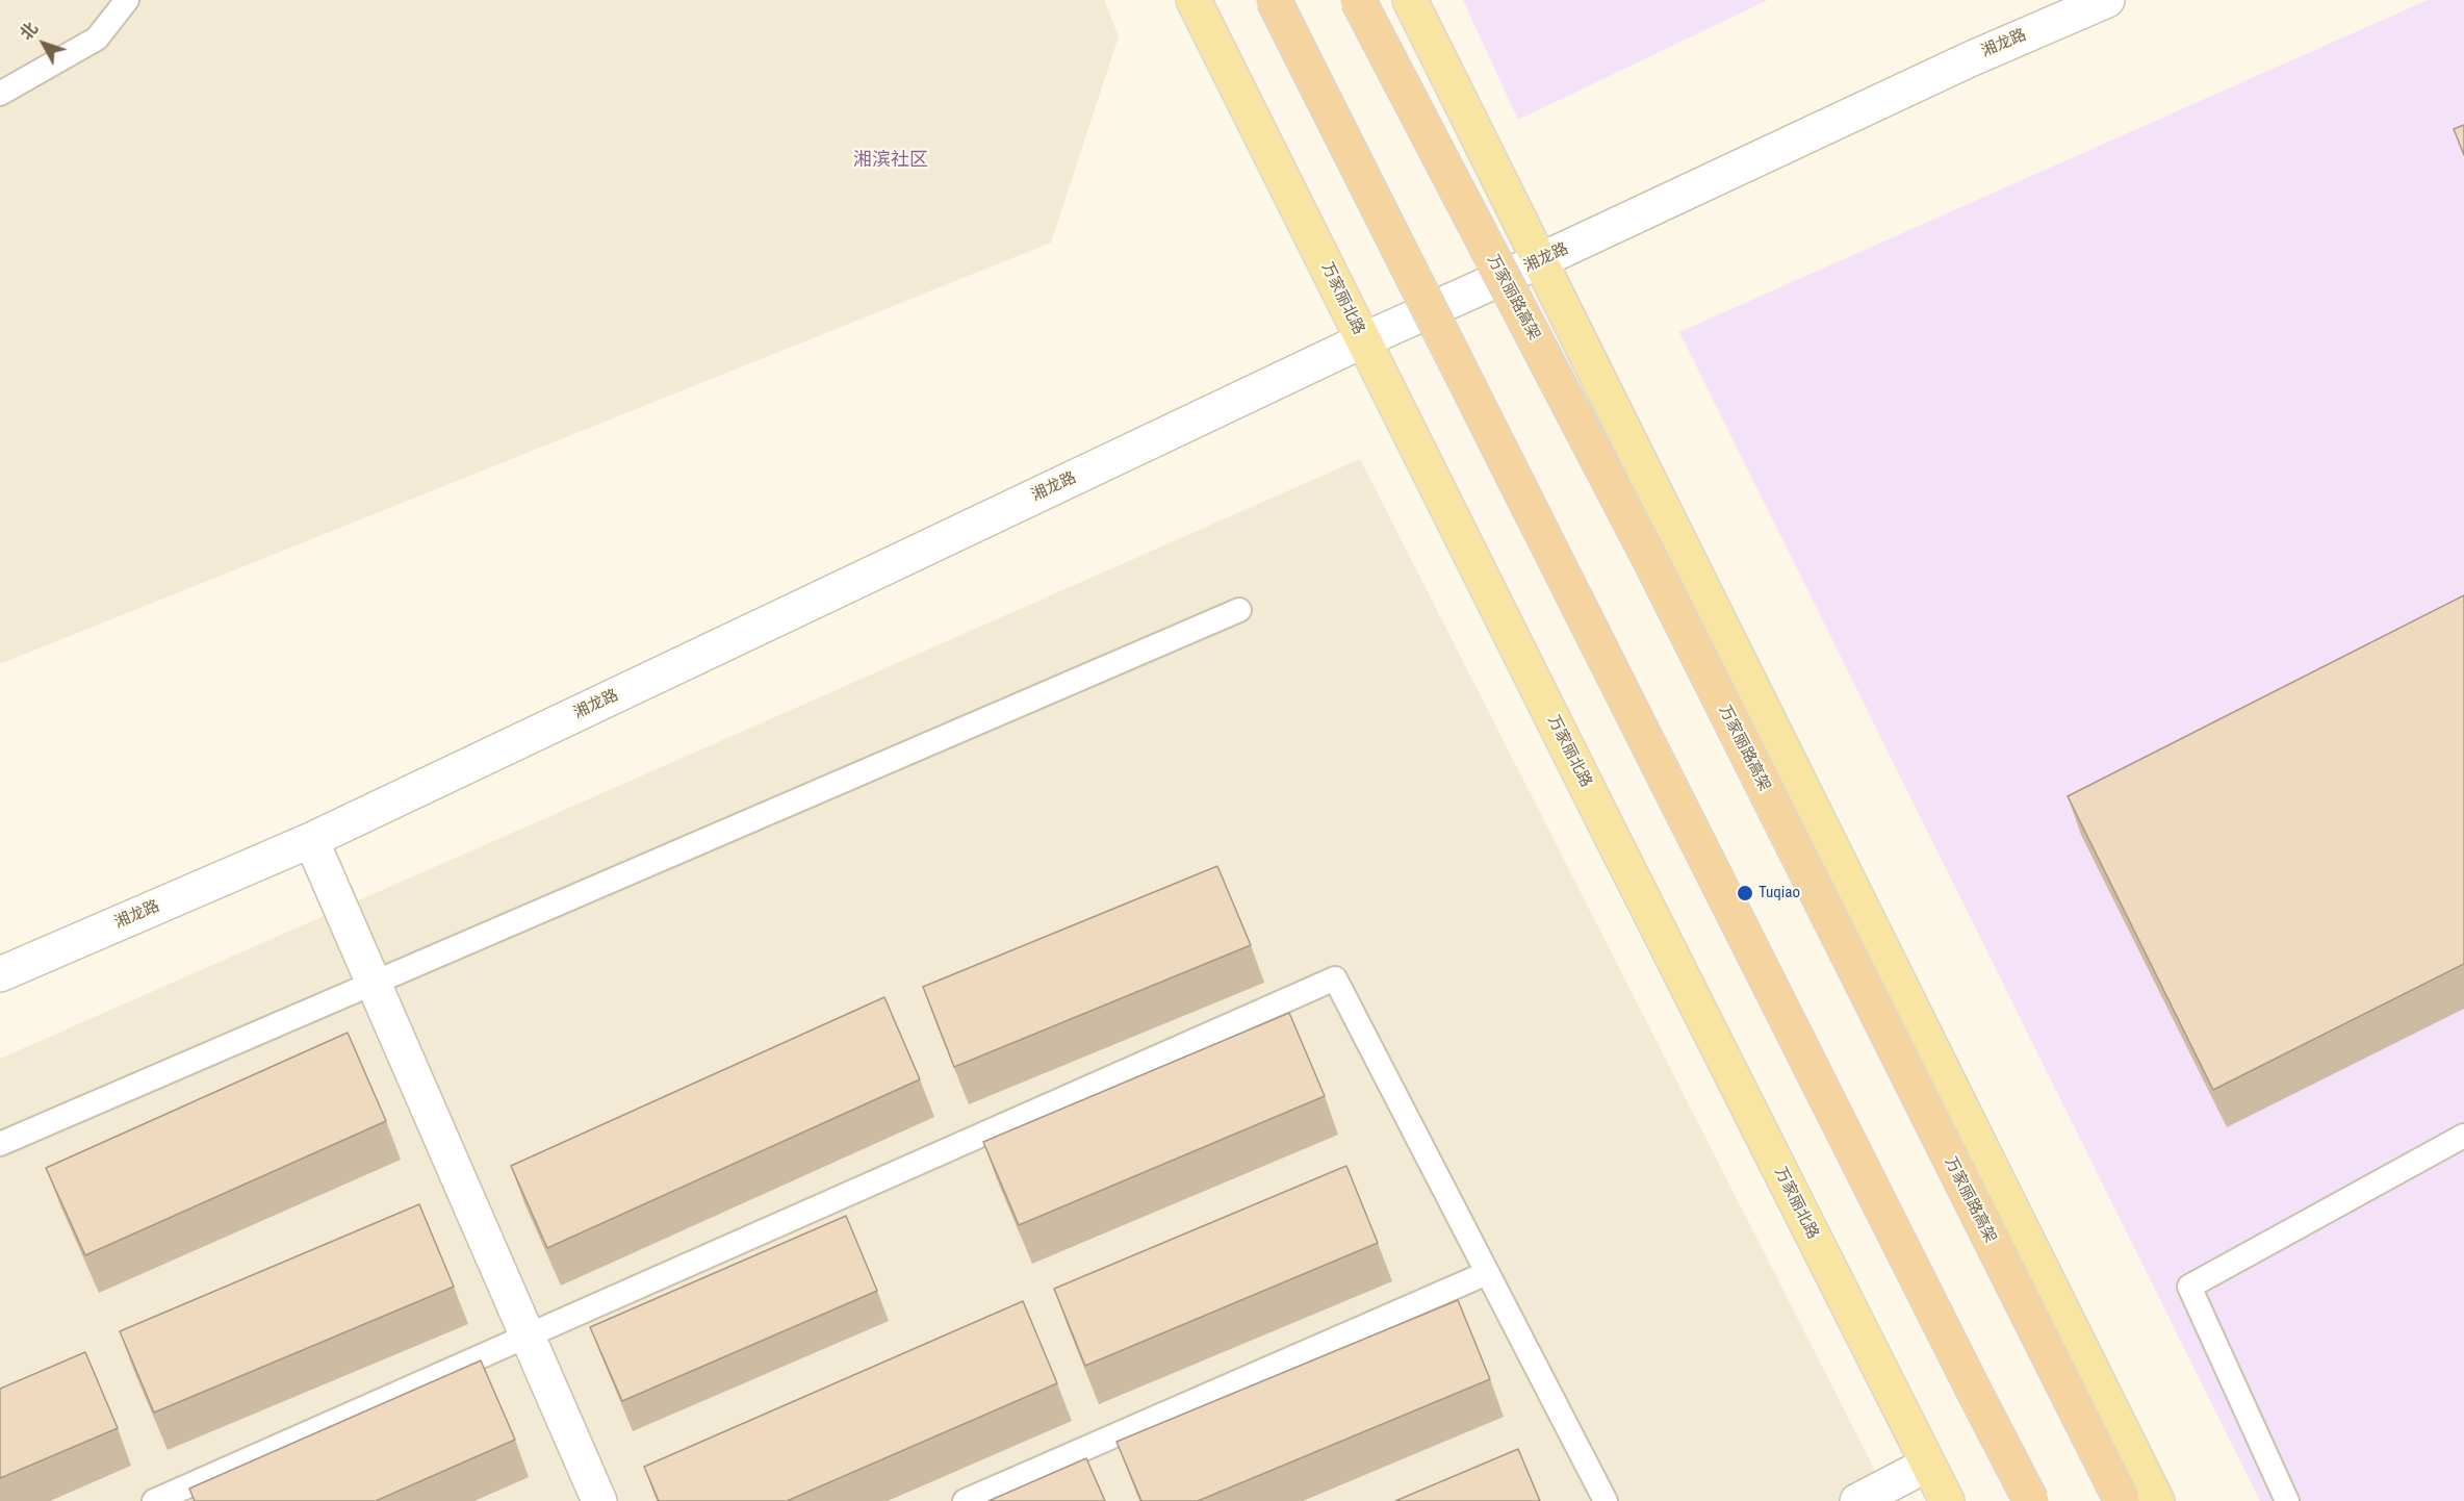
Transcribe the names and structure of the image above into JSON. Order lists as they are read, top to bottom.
{
  "streets": {
    "highway": ["万家丽路高架"],
    "main road": ["万家丽北路"],
    "street": ["湘龙路"]
  },
  "crossings": [
    ["湘龙路", "万家丽北路"]
  ],
  "districts": ["湘滨社区"],
  "places": ["Tuqiao"],
  "north": "top left"
}
